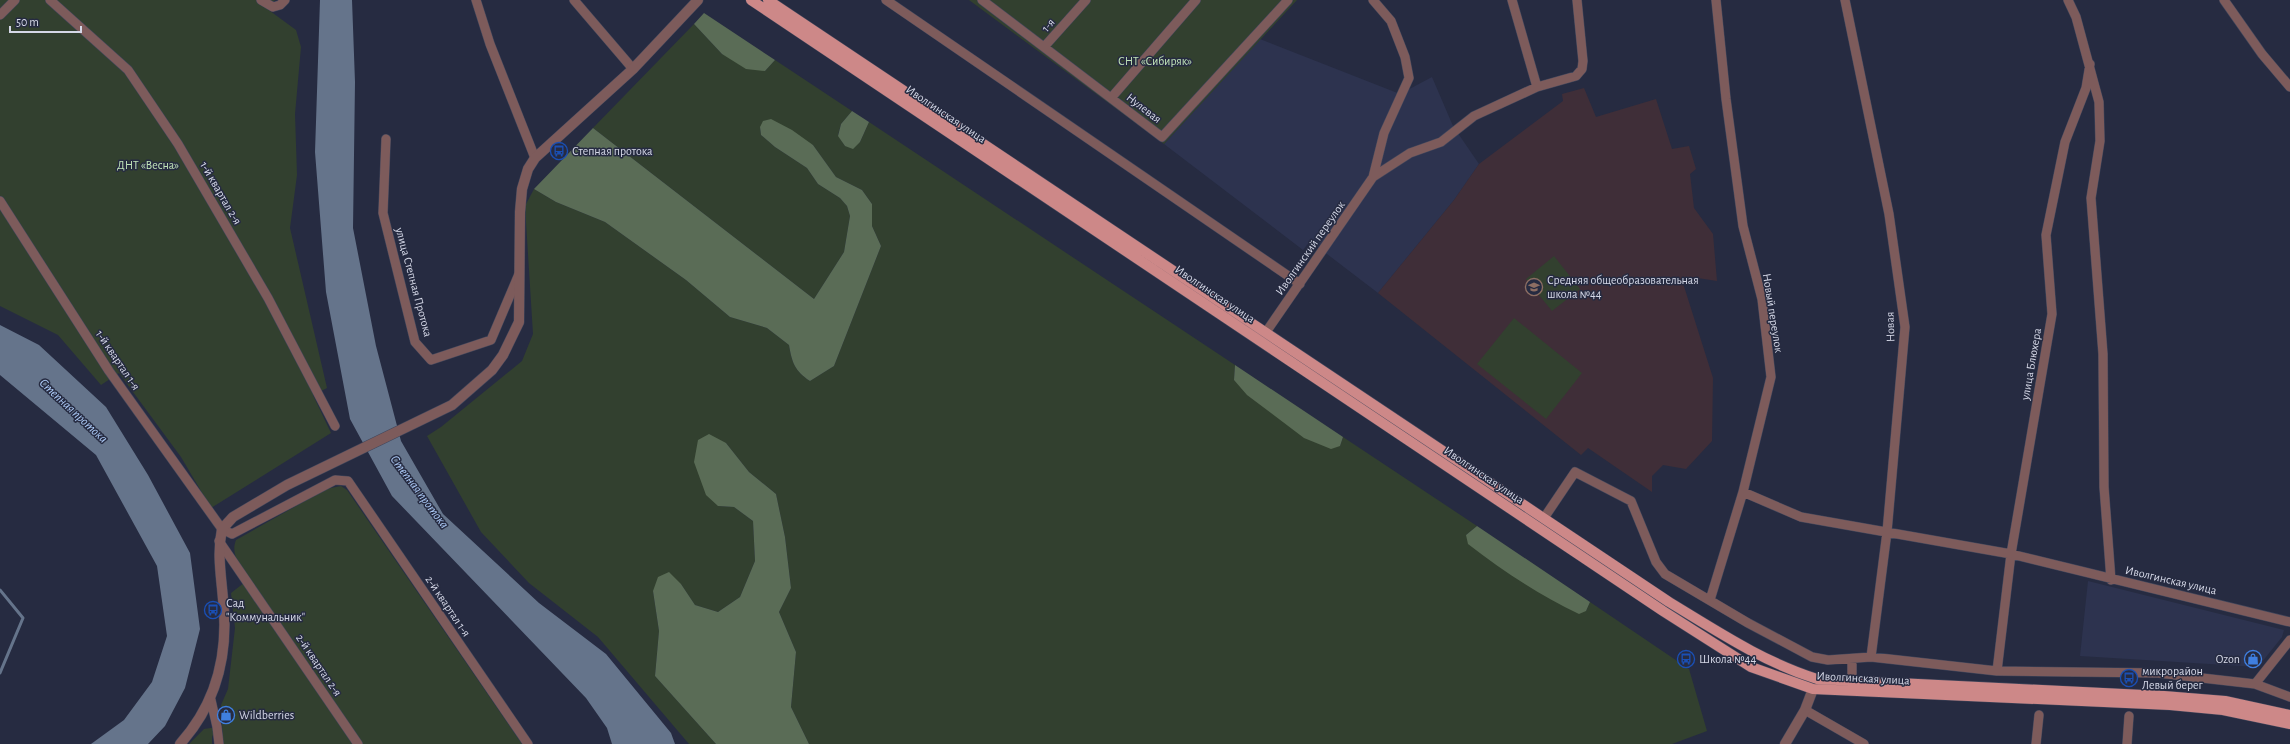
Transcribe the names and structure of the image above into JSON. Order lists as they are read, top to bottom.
{
  "streets": {
    "main road": ["Иволгинская улица"],
    "street": [
      "1-я",
      "Нулевая",
      "1-й квартал 2-я",
      "Иволгинский переулок",
      "улица Степная Протока",
      "Новый переулок",
      "Новая",
      "1-й квартал 1-я",
      "улица Блюхера",
      "2-й квартал 1-я",
      "2-й квартал 2-я"
    ]
  },
  "crossings": [
    ["1-я", "Нулевая"],
    ["Иволгинская улица", "Иволгинский переулок"],
    ["Иволгинская улица", "Новый переулок"],
    ["Иволгинская улица", "Новая"],
    ["Иволгинская улица", "улица Блюхера"],
    ["1-й квартал 1-я", "2-й квартал 1-я"]
  ],
  "water": ["Степная протока"],
  "parks": ["СНТ «Сибиряк»", "ДНТ «Весна»"],
  "places": {
    "bus stop": [
      "Степная протока",
      "Сад \"Коммунальник\"",
      "Школа №44",
      "микрорайон Левый берег"
    ],
    "school or university": ["Средняя общеобразовательная школа №44"],
    "shop": ["Ozon", "Wildberries"]
  },
  "scale_bar": "50 m"
}
